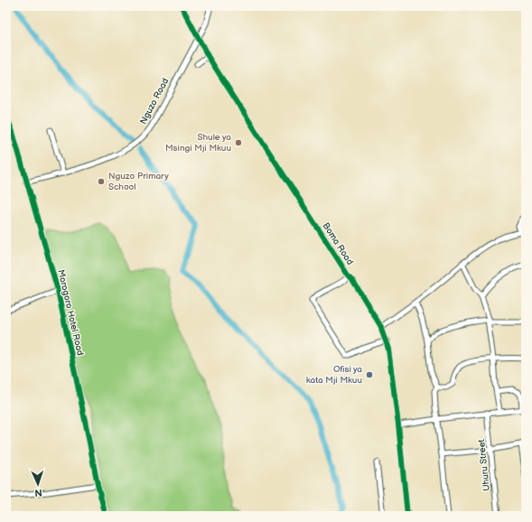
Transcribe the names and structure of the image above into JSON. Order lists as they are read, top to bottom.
{
  "streets": {
    "street": [
      "Nguzo Road",
      "Boma Road",
      "Morogoro Hotel Road",
      "Uhuru Street"
    ]
  },
  "crossings": [
    ["Nguzo Road", "Boma Road"],
    ["Nguzo Road", "Morogoro Hotel Road"]
  ],
  "places": ["Shule ya Msingi Mji Mkuu", "Nguzo Primary School", "Ofisi ya kata Mji Mkuu"],
  "north": "bottom"
}
